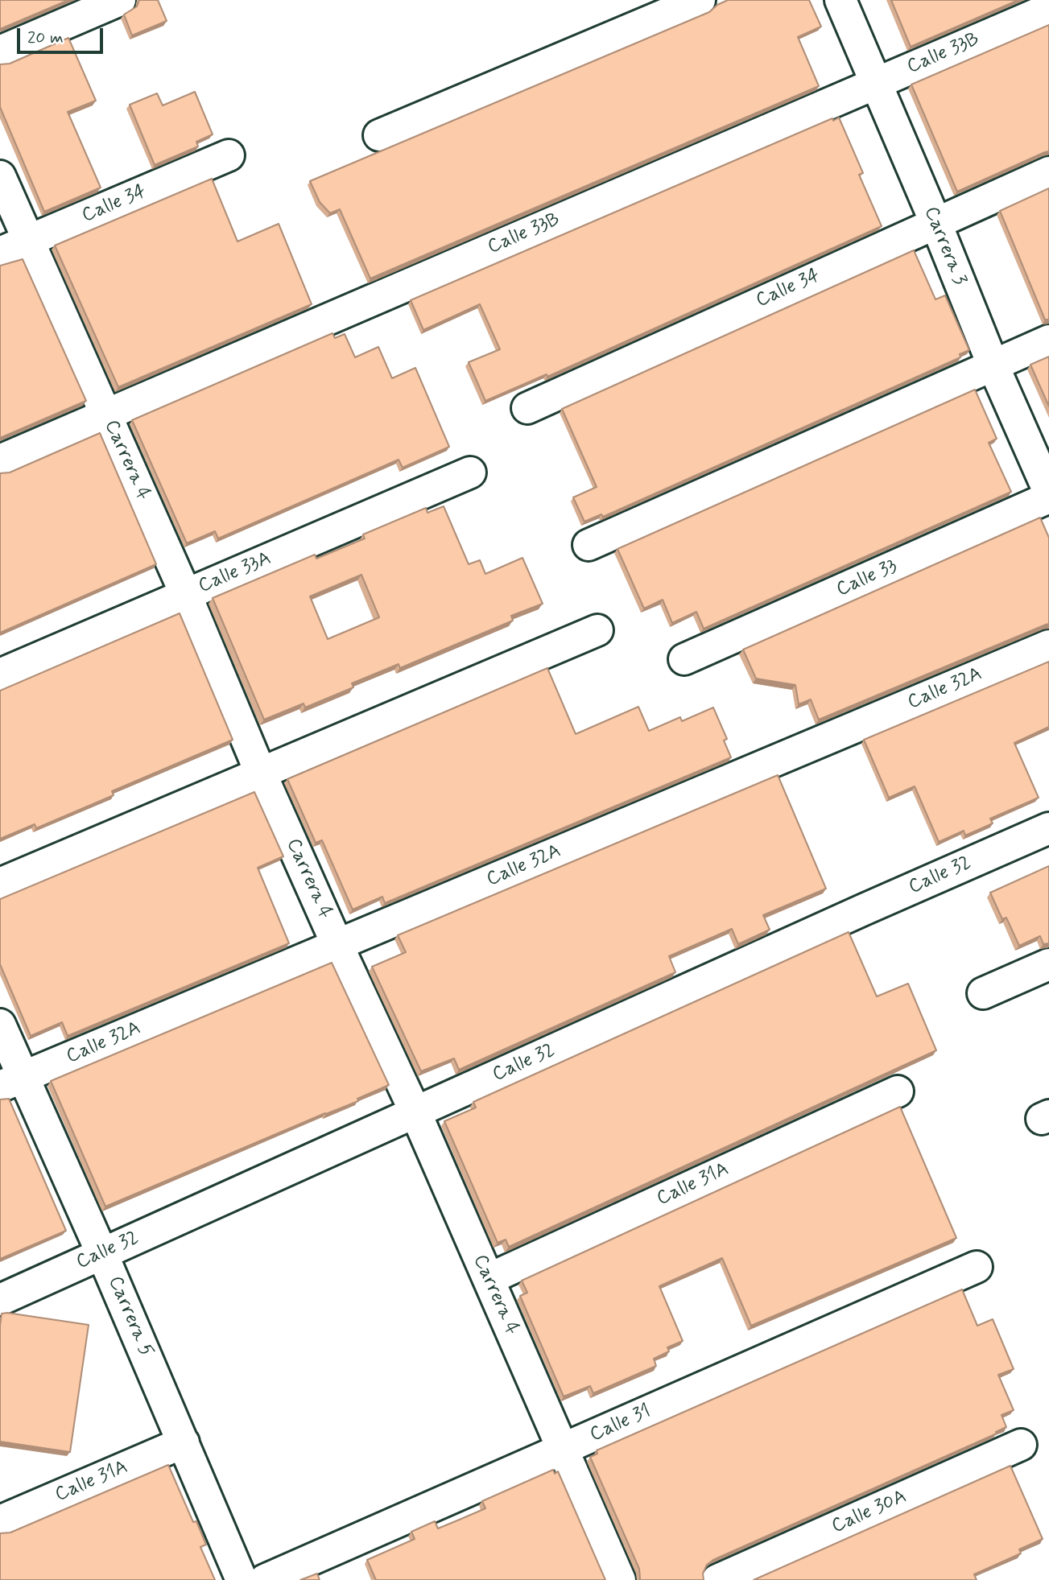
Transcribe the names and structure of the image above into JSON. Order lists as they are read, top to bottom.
{
  "streets": {
    "street": [
      "Calle 33B",
      "Calle 34",
      "Carrera 3",
      "Carrera 4",
      "Calle 33A",
      "Calle 33",
      "Calle 32A",
      "Calle 32",
      "Calle 31A",
      "Carrera 5",
      "Calle 31",
      "Calle 30A"
    ]
  },
  "crossings": [
    ["Calle 33B", "Carrera 3"],
    ["Calle 33B", "Carrera 4"],
    ["Calle 34", "Carrera 3"],
    ["Calle 34", "Carrera 4"],
    ["Carrera 4", "Calle 33A"],
    ["Carrera 4", "Calle 32A"],
    ["Carrera 4", "Calle 32"],
    ["Carrera 4", "Calle 31A"],
    ["Carrera 4", "Calle 31"],
    ["Calle 32A", "Carrera 5"],
    ["Calle 32", "Carrera 5"],
    ["Calle 31A", "Carrera 5"]
  ],
  "scale_bar": "20 m"
}
